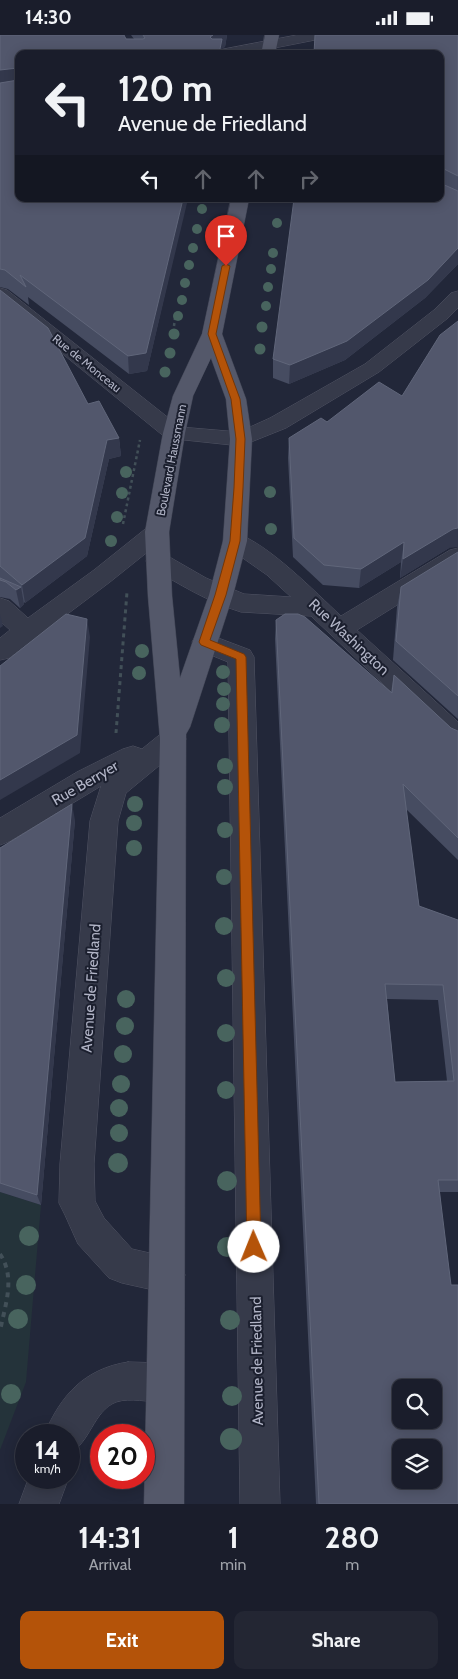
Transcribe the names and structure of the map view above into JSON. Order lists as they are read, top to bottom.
{
  "streets": {
    "main road": ["Boulevard Haussmann"],
    "street": [
      "Rue de Monceau",
      "Rue Washington",
      "Rue Berryer",
      "Avenue de Friedland"
    ]
  },
  "crossings": [
    ["Rue de Monceau", "Boulevard Haussmann"],
    ["Rue Berryer", "Avenue de Friedland"]
  ],
  "page": {
    "status": "14:30",
    "turn": ["120 m", "Avenue de Friedland"],
    "speed": "14 km/h",
    "limit": "20",
    "eta": [
      "14:31",
      "Arrival",
      "1",
      "min",
      "280",
      "m"
    ],
    "buttons": ["Exit", "Share"]
  }
}
